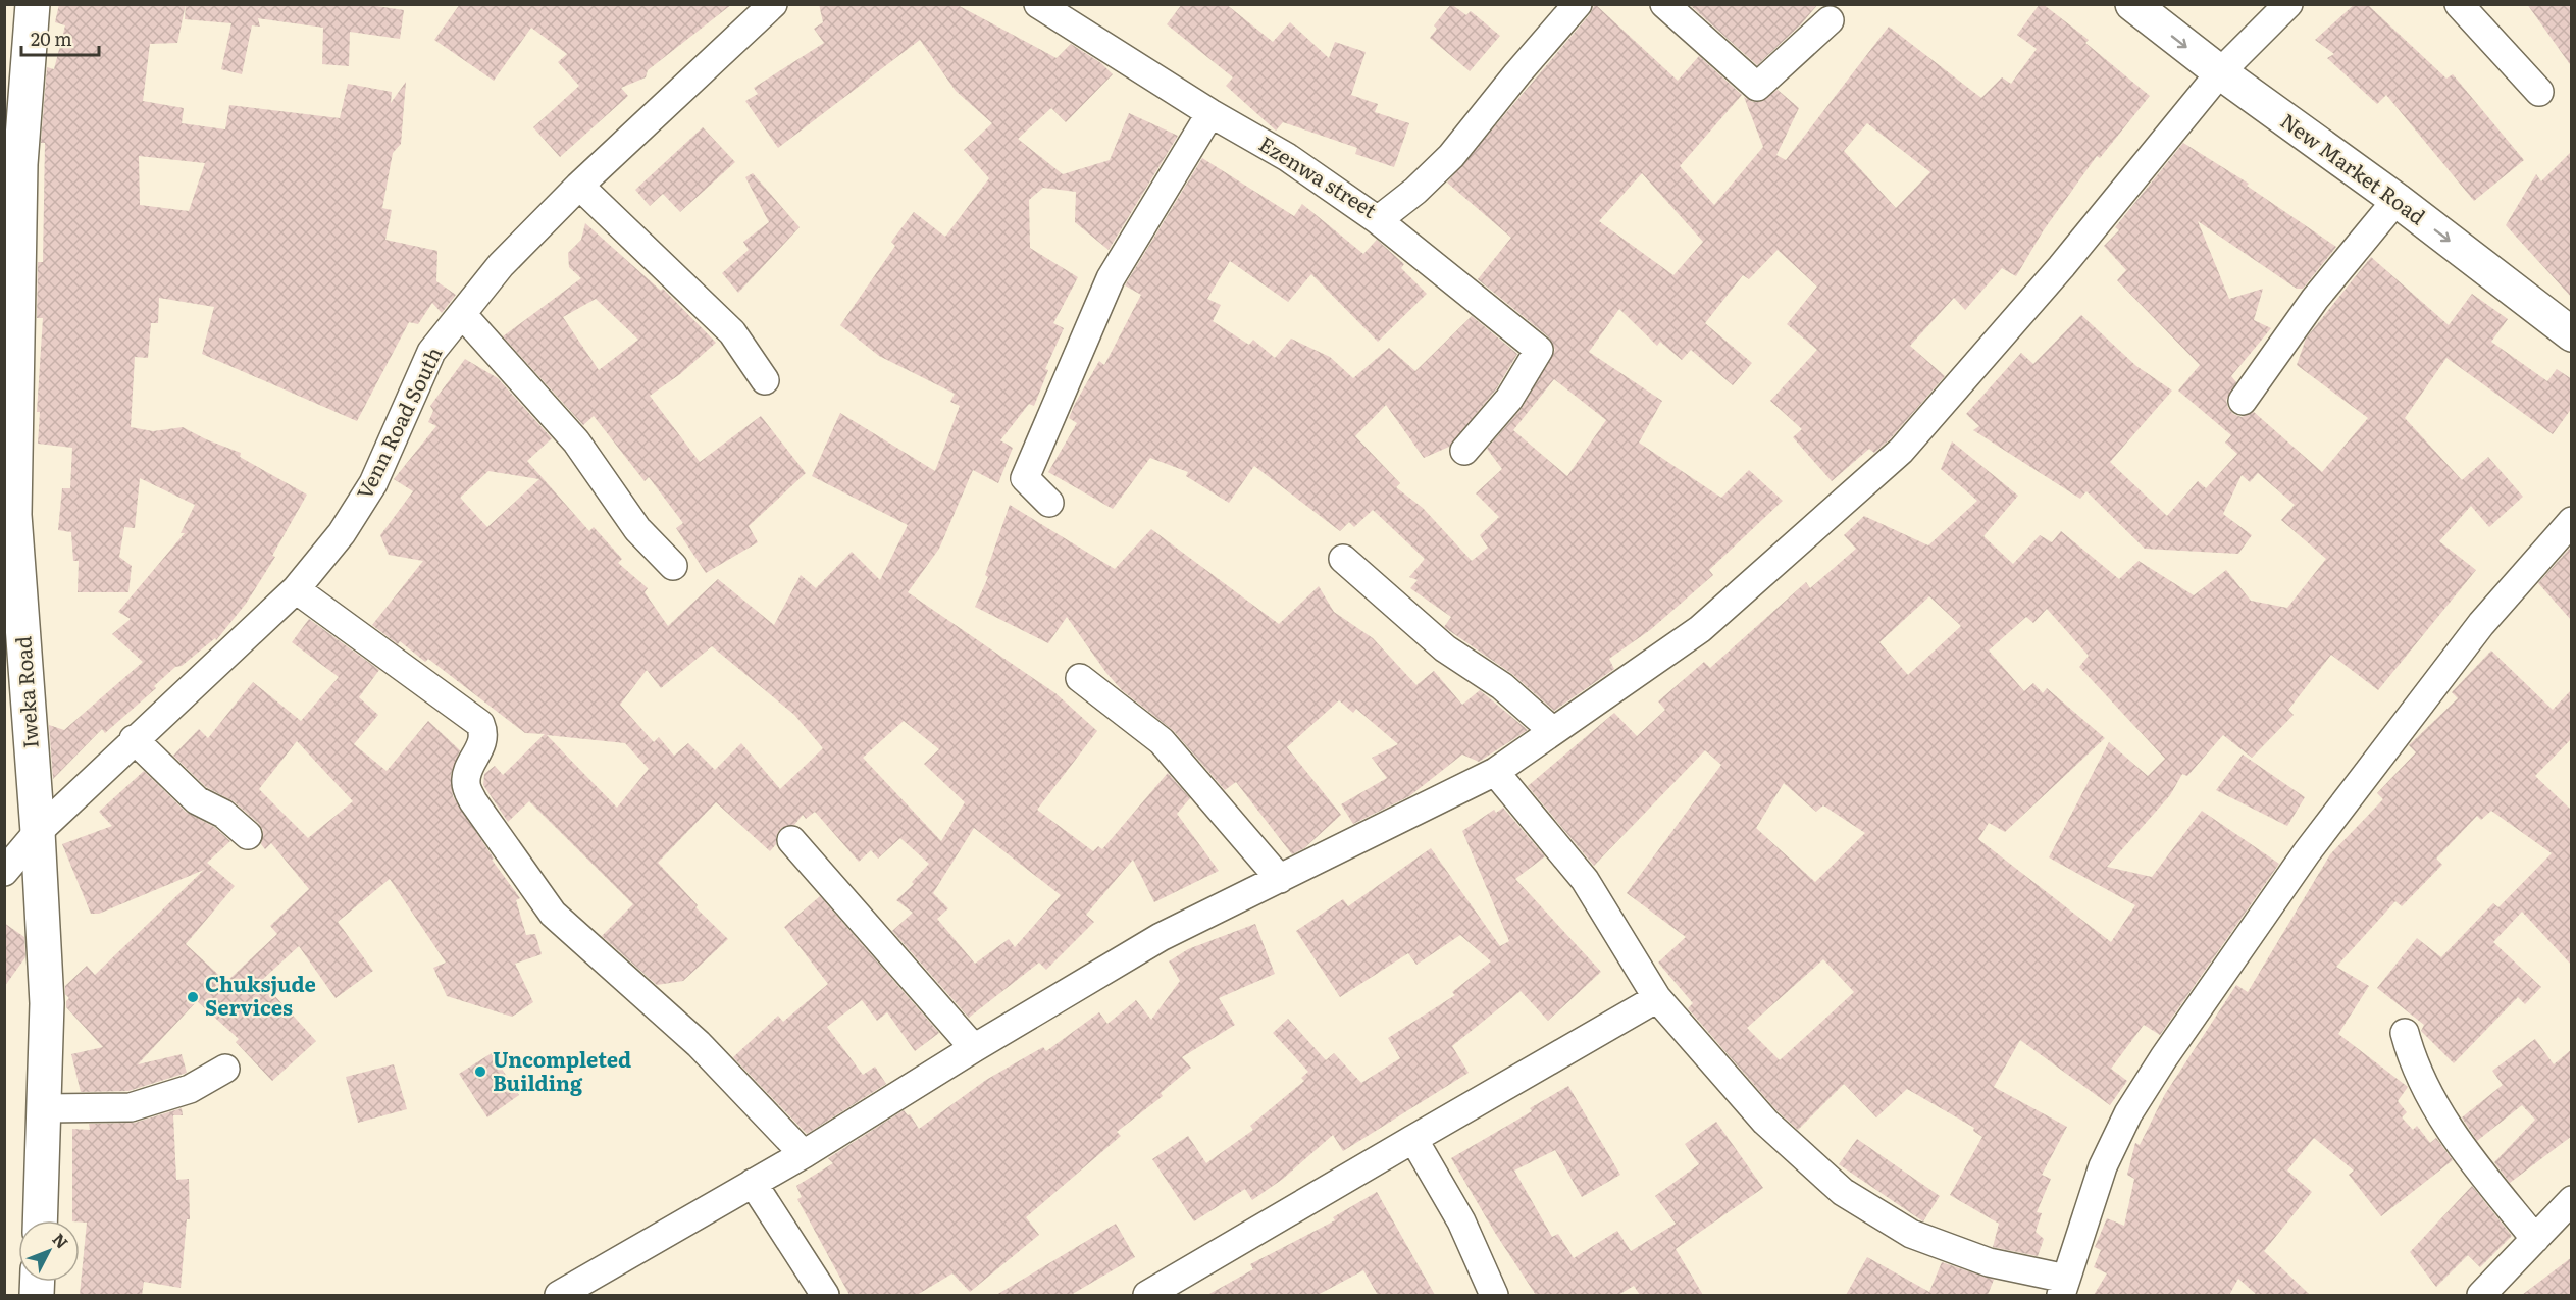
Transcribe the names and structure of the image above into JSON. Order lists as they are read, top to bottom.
{
  "streets": {
    "main road": ["New Market Road", "Iweka Road"],
    "street": ["Ezenwa street", "Venn Road South"]
  },
  "crossings": [
    ["Venn Road South", "Iweka Road"]
  ],
  "one_way": ["New Market Road"],
  "places": ["Chuksjude Services", "Uncompleted Building"],
  "scale_bar": "20 m",
  "north": "top right"
}
